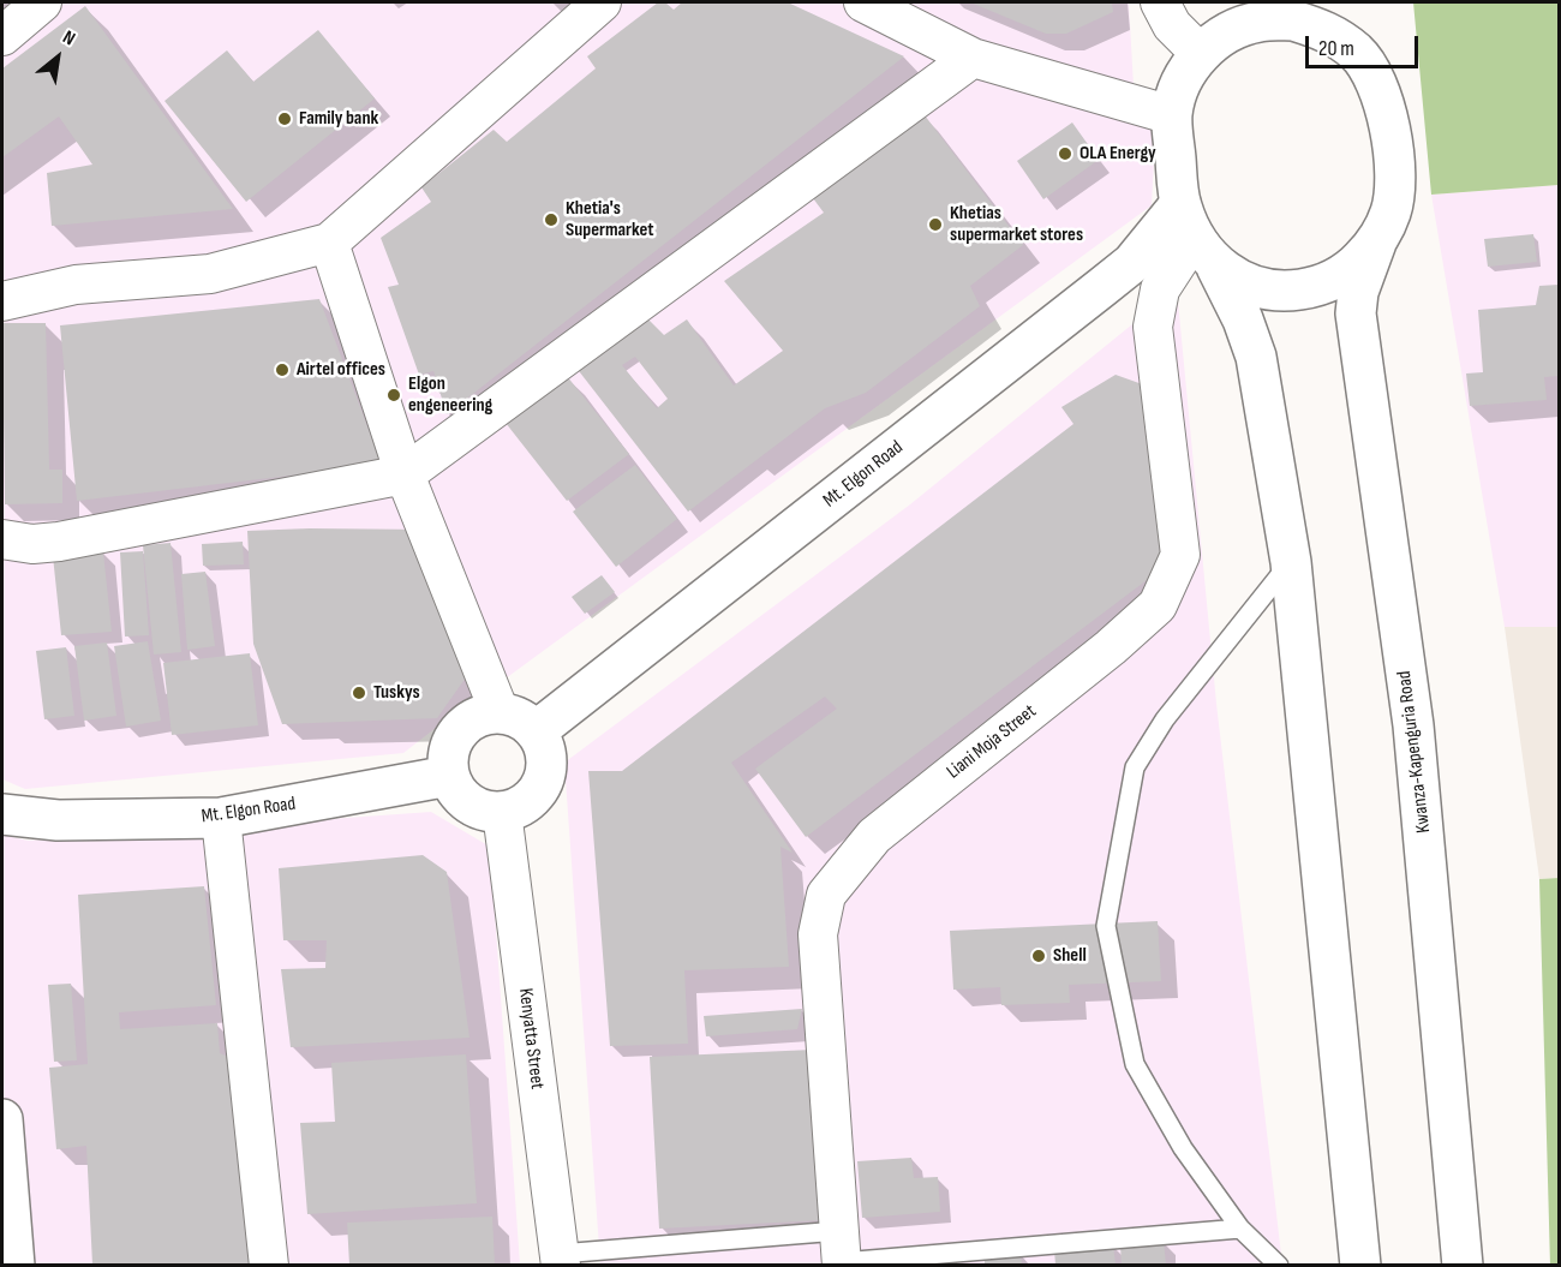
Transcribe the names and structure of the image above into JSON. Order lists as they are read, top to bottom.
{
  "streets": {
    "main road": ["Mt. Elgon Road", "Kwanza-Kapenguria Road"],
    "street": ["Liani Moja Street", "Kenyatta Street"]
  },
  "crossings": [
    ["Mt. Elgon Road", "Liani Moja Street"],
    ["Mt. Elgon Road", "Kwanza-Kapenguria Road"],
    ["Mt. Elgon Road", "Kenyatta Street"],
    ["Liani Moja Street", "Kwanza-Kapenguria Road"]
  ],
  "places": [
    "Family bank",
    "OLA Energy",
    "Khetia's Supermarket",
    "Khetias supermarket stores",
    "Airtel offices",
    "Elgon engeneering",
    "Tuskys",
    "Shell"
  ],
  "scale_bar": "20 m",
  "north": "top right"
}
